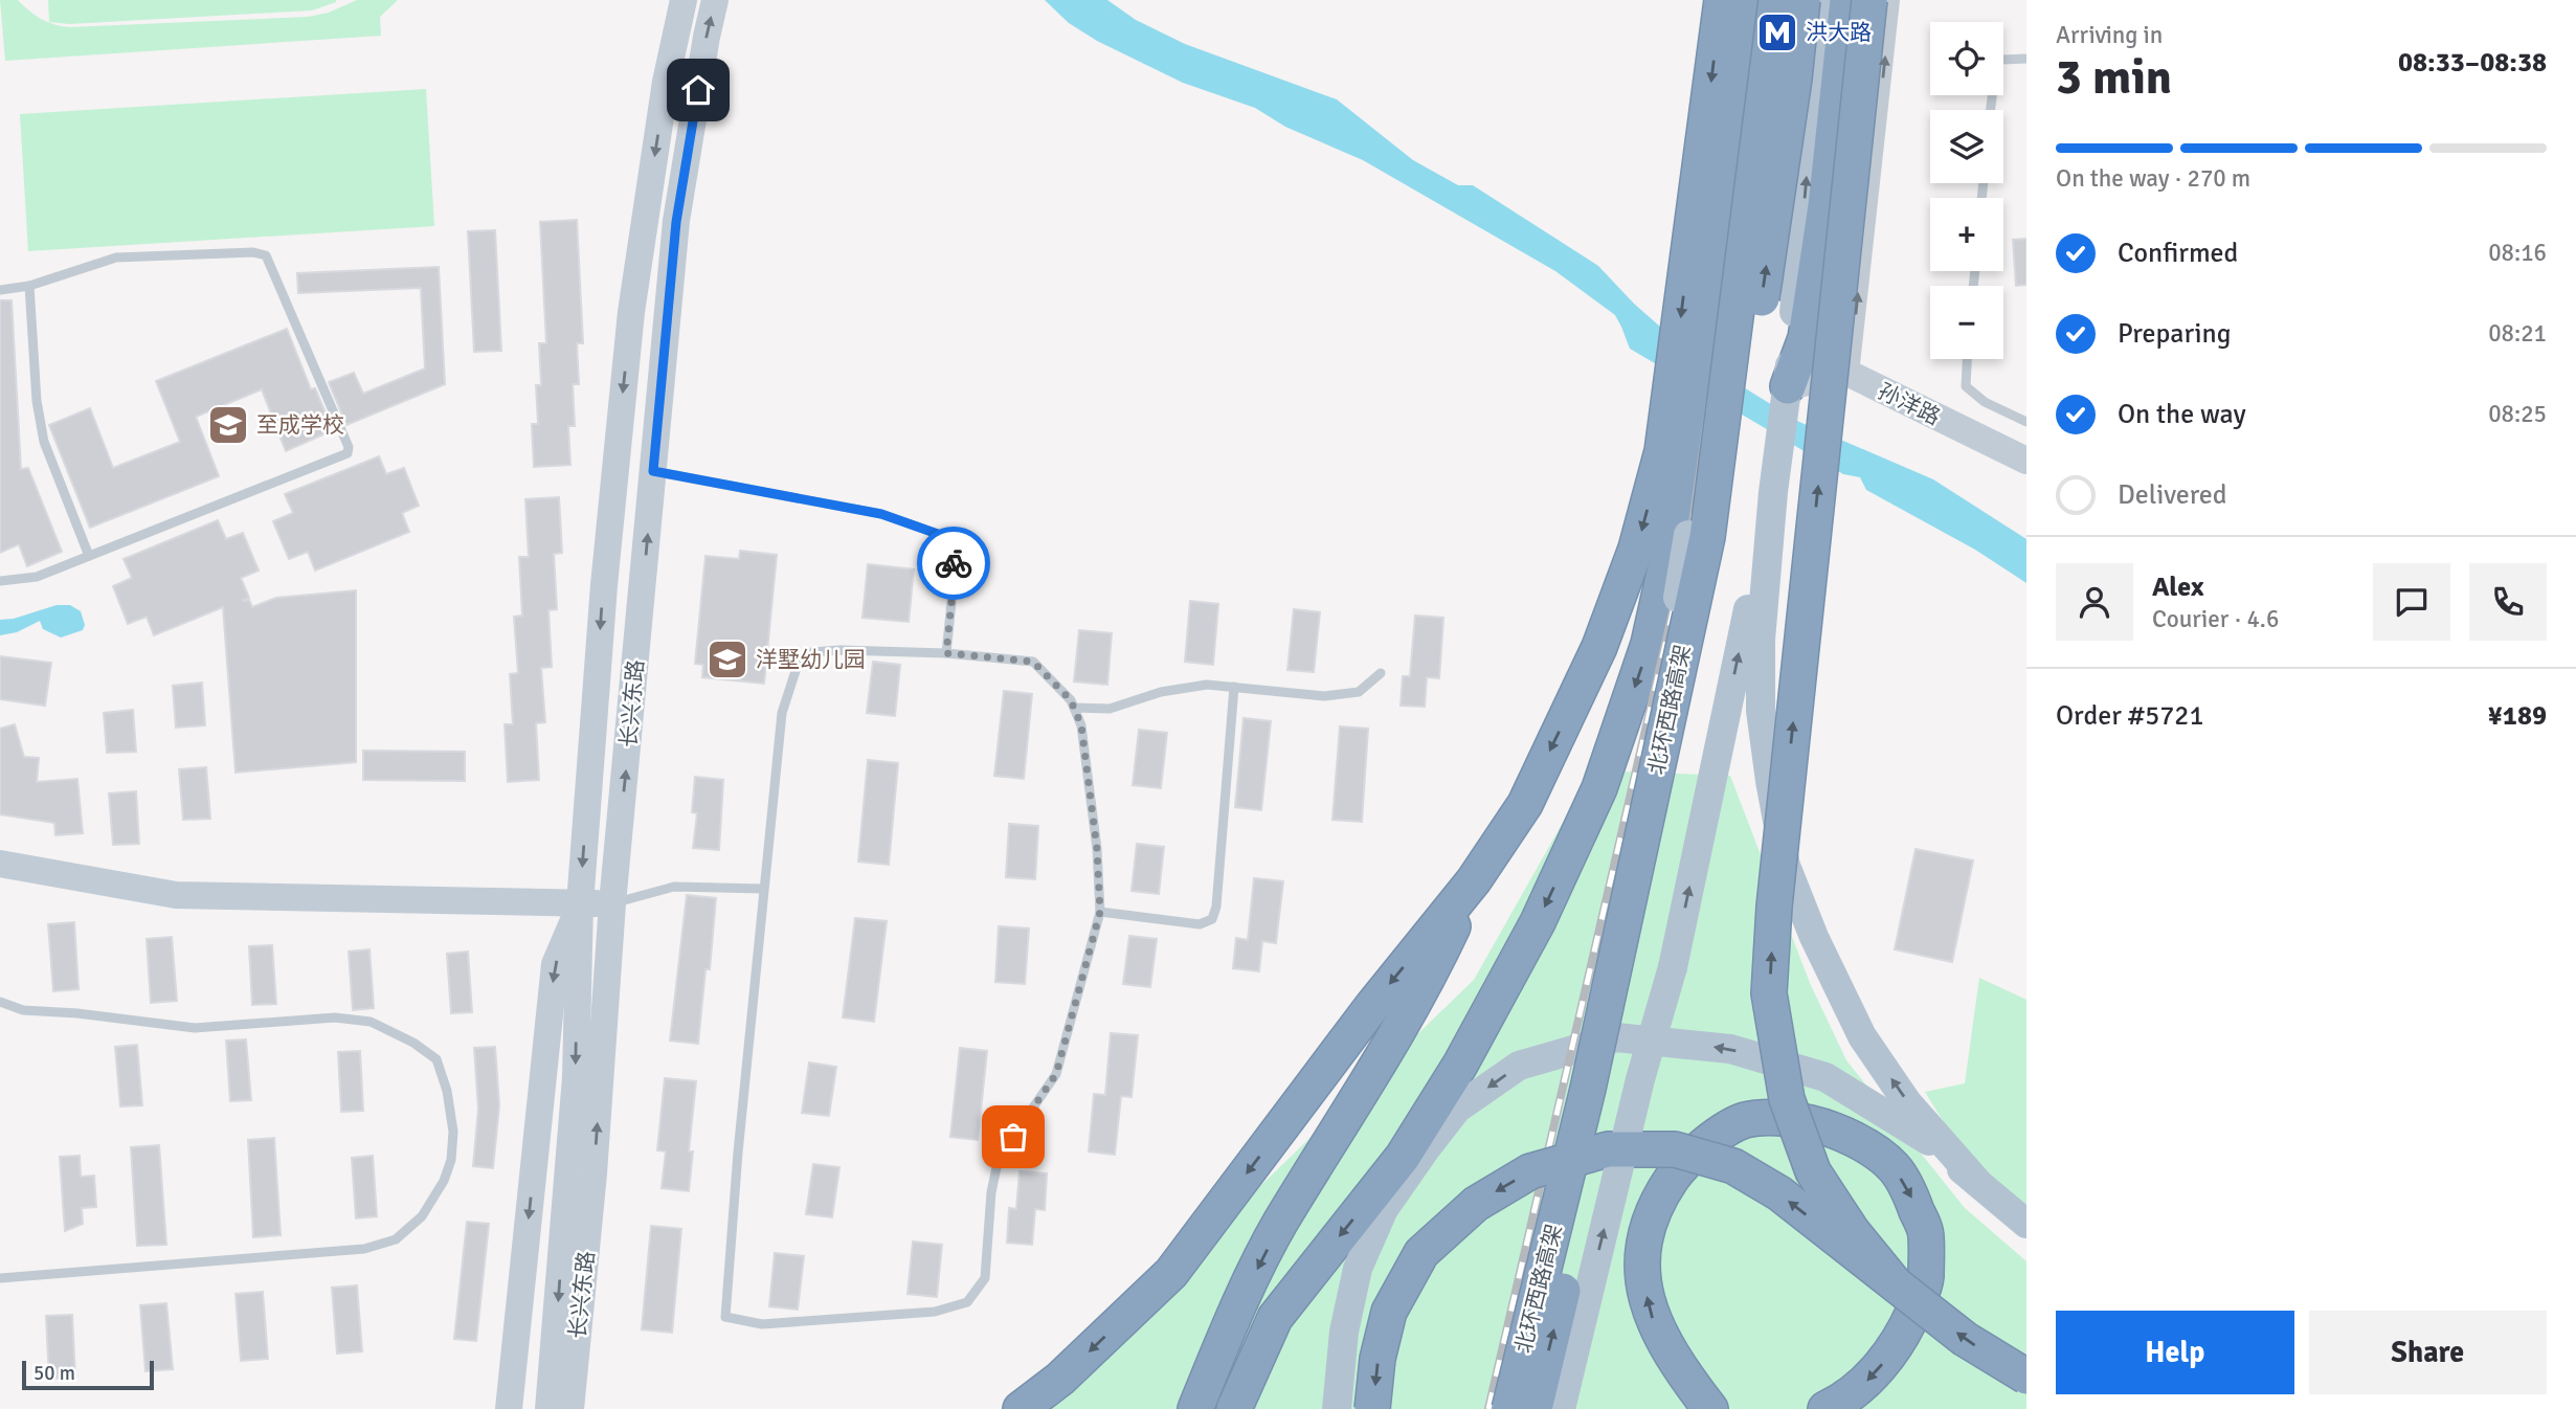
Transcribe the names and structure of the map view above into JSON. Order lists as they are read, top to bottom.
{
  "streets": {
    "highway": ["北环西路高架"],
    "main road": ["孙洋路", "长兴东路"]
  },
  "places": {
    "metro station": ["洪大路"],
    "school or university": ["至成学校", "洋墅幼儿园"]
  },
  "scale_bar": "50 m",
  "page": {
    "heading": ["3 min", "Arriving in", "08:33–08:38"],
    "panel": [
      "Alex",
      "Courier · 4.6",
      "Order #5721",
      "¥189"
    ],
    "map_buttons": ["+", "−"],
    "bar": "On the way · 270 m",
    "list": [
      ["Confirmed", "08:16"],
      ["Preparing", "08:21"],
      ["On the way", "08:25"],
      "Delivered"
    ],
    "buttons": ["Help", "Share"],
    "scale": "50 m"
  }
}
